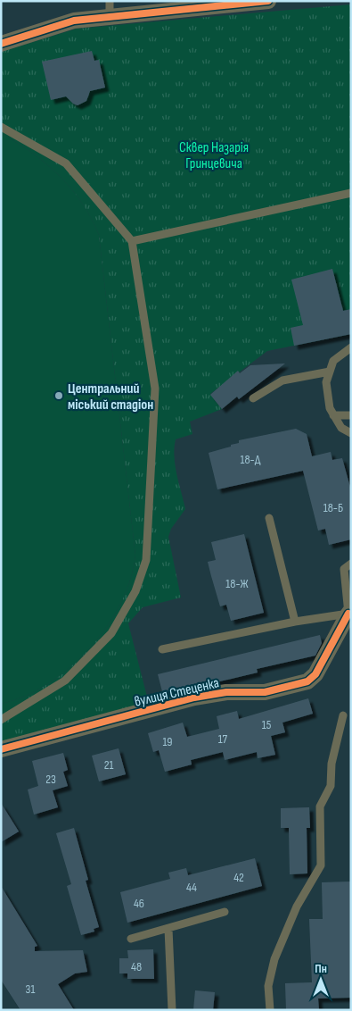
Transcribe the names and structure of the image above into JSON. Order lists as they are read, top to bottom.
{
  "streets": {
    "street": ["вулиця Стеценка"]
  },
  "parks": ["Сквер Назарія Гринцевича"],
  "places": ["Центральний міський стадіон"],
  "house_numbers": [
    "18-Д",
    "18-Б",
    "18-Ж",
    "15",
    "17",
    "19",
    "21",
    "23",
    "42",
    "44",
    "46",
    "48",
    "31"
  ],
  "north": "top"
}
